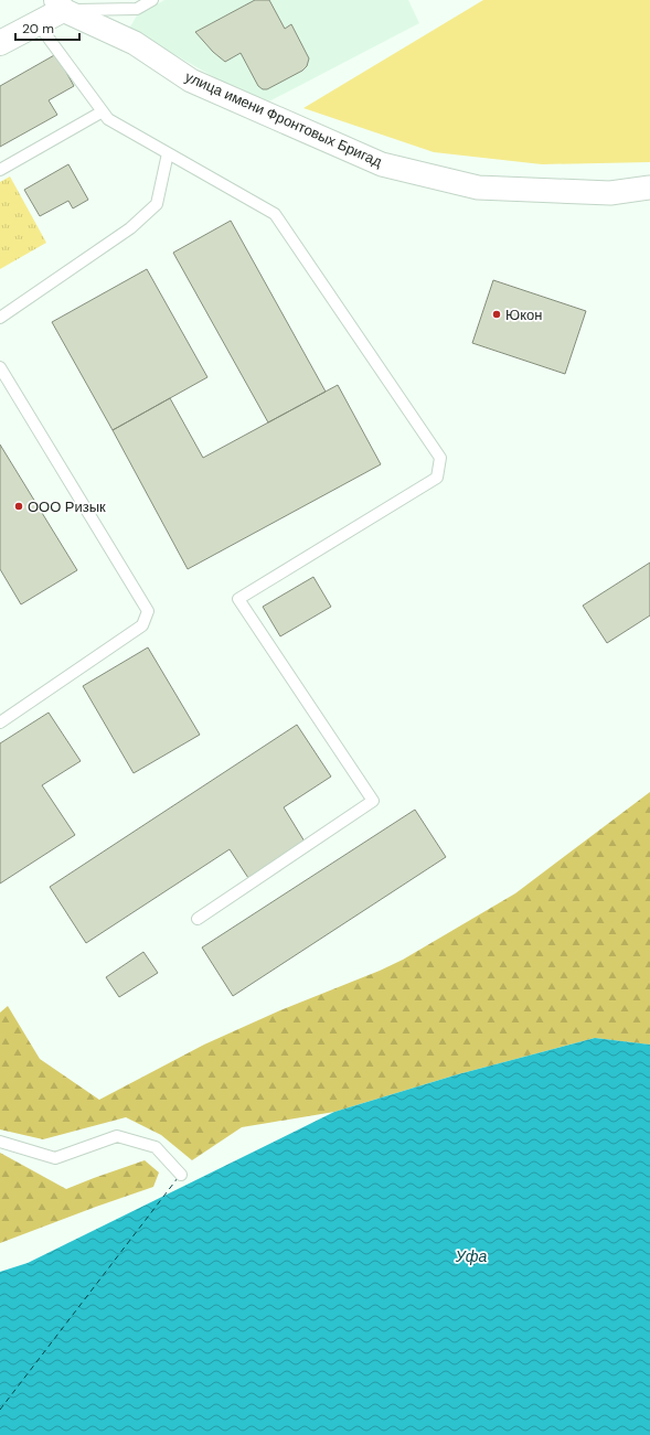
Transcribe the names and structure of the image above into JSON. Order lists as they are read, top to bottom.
{
  "streets": {
    "street": ["улица имени Фронтовых Бригад"]
  },
  "water": ["Уфа"],
  "places": ["Юкон", "ООО Ризык"],
  "scale_bar": "20 m"
}
